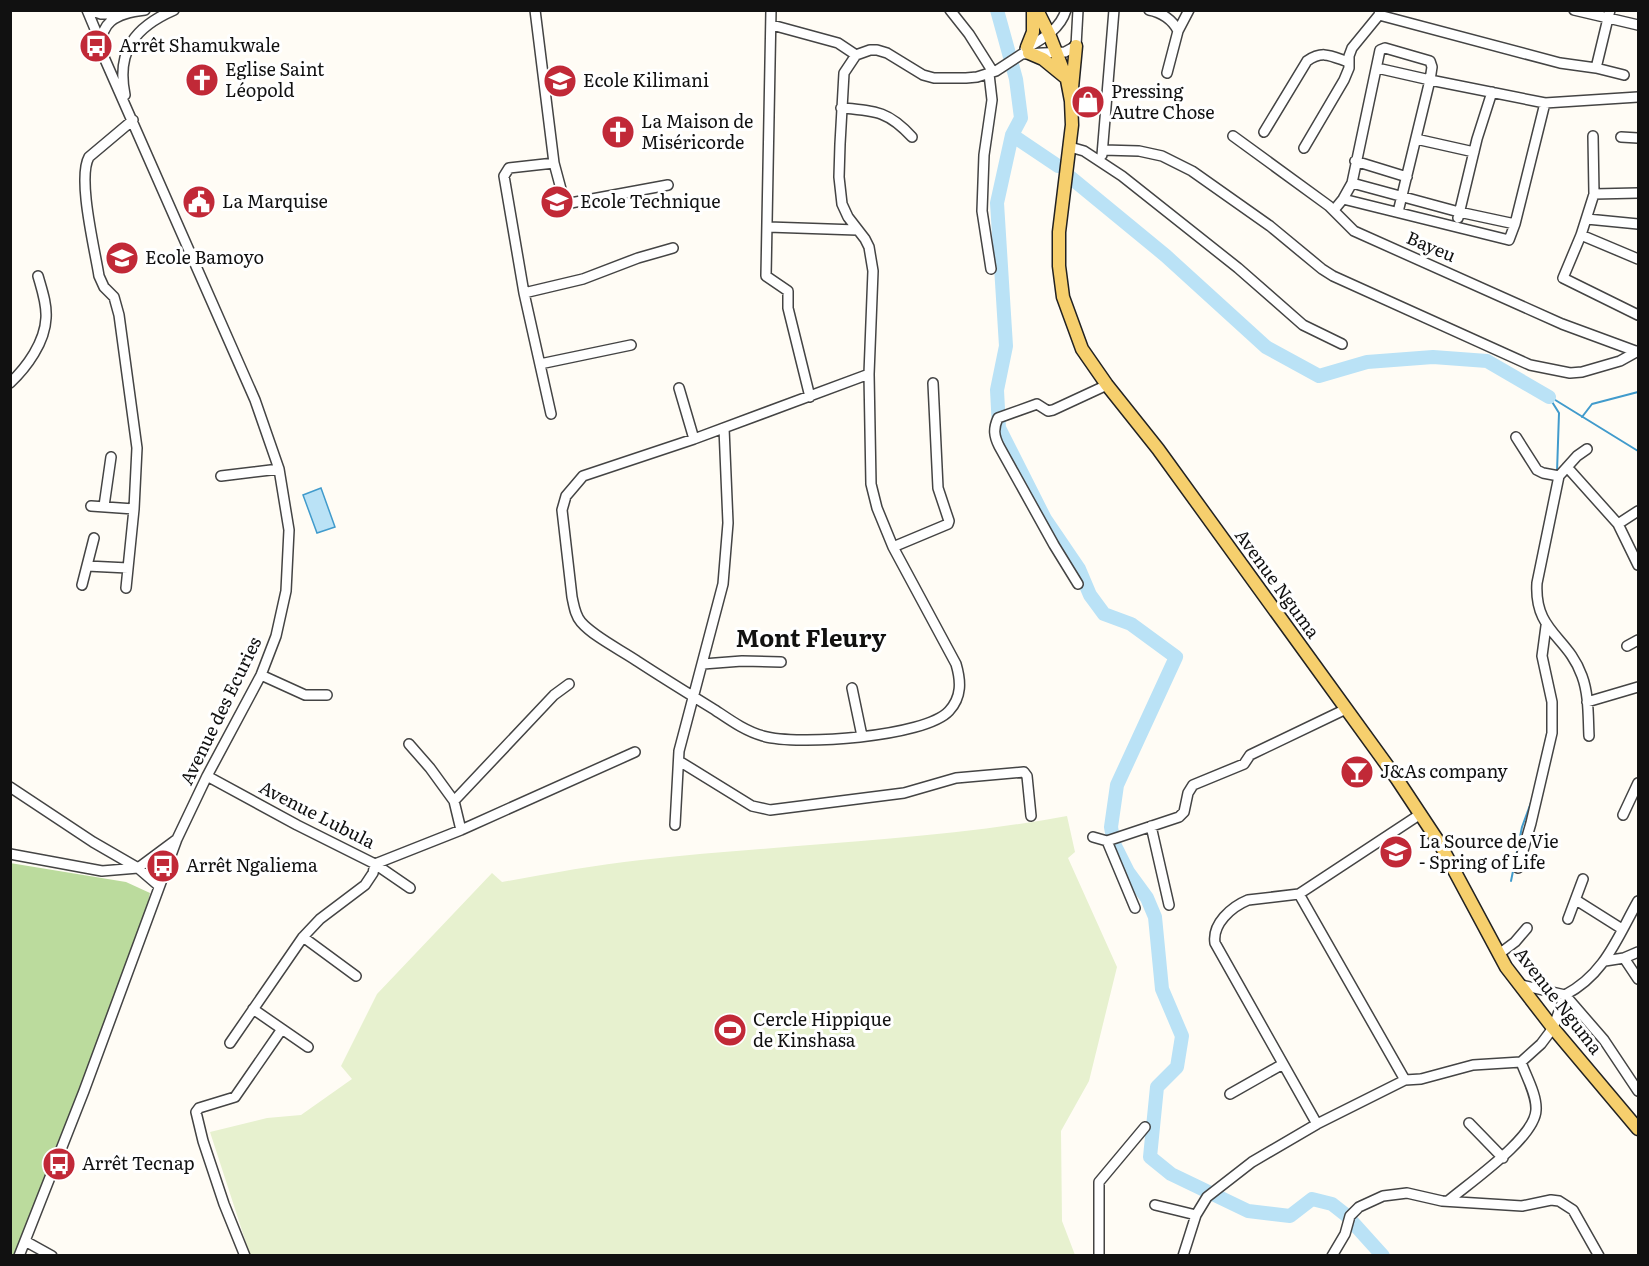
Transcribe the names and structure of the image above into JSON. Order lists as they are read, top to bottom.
{
  "streets": {
    "main road": ["Avenue Nguma"],
    "street": ["Bayeu", "Avenue des Ecuries", "Avenue Lubula"]
  },
  "crossings": [
    ["Avenue des Ecuries", "Avenue Lubula"]
  ],
  "districts": ["Mont Fleury"],
  "places": {
    "bus stop": ["Arrêt Shamukwale", "Arrêt Ngaliema", "Arrêt Tecnap"],
    "church": ["Eglise Saint Léopold", "La Maison de Miséricorde"],
    "school or university": [
      "Ecole Kilimani",
      "Ecole Technique",
      "Ecole Bamoyo",
      "La Source de Vie - Spring of Life"
    ],
    "shop": ["Pressing Autre Chose"],
    "public building": ["La Marquise"],
    "bar": ["J&As company"],
    "sports": ["Cercle Hippique de Kinshasa"]
  }
}
